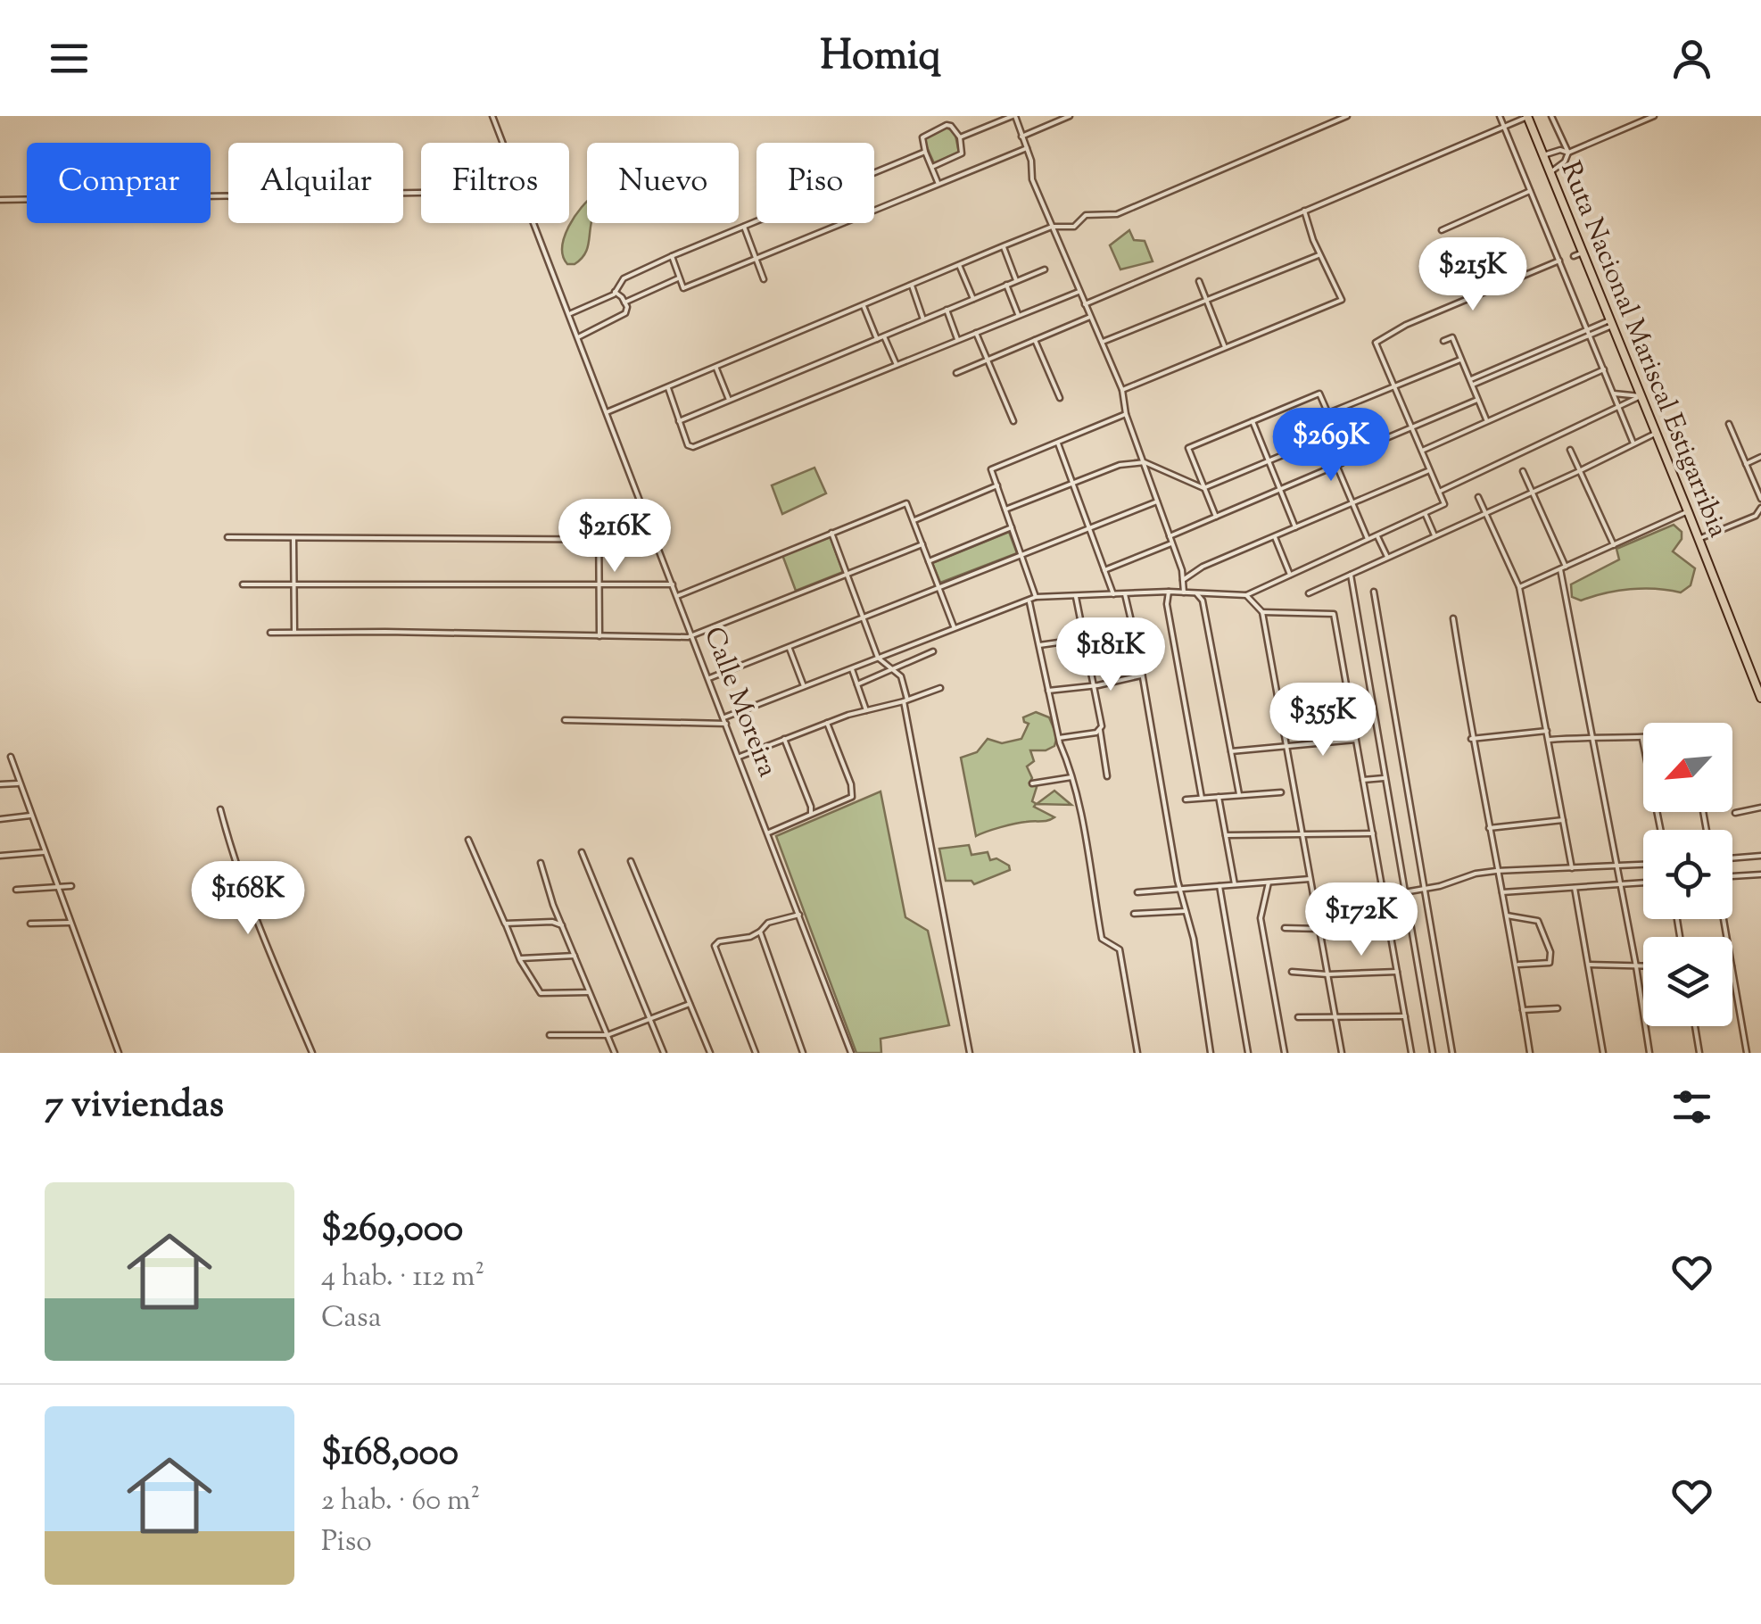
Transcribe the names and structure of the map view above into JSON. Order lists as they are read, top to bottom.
{
  "streets": {
    "main road": ["Ruta Nacional Mariscal Estigarribia"],
    "street": ["Calle Moreira"]
  },
  "north": "bottom left",
  "page": {
    "header": "Homiq",
    "chip": [
      "Comprar",
      "Alquilar",
      "Filtros",
      "Nuevo",
      "Piso"
    ],
    "price": [
      "$215K",
      "$269K",
      "$216K",
      "$181K",
      "$355K",
      "$168K",
      "$172K"
    ],
    "heading": "7 viviendas",
    "list": [
      {
        "name": "$269,000",
        "note": "4 hab. · 112 m² · Casa"
      },
      {
        "name": "$168,000",
        "note": "2 hab. · 60 m² · Piso"
      }
    ]
  }
}
